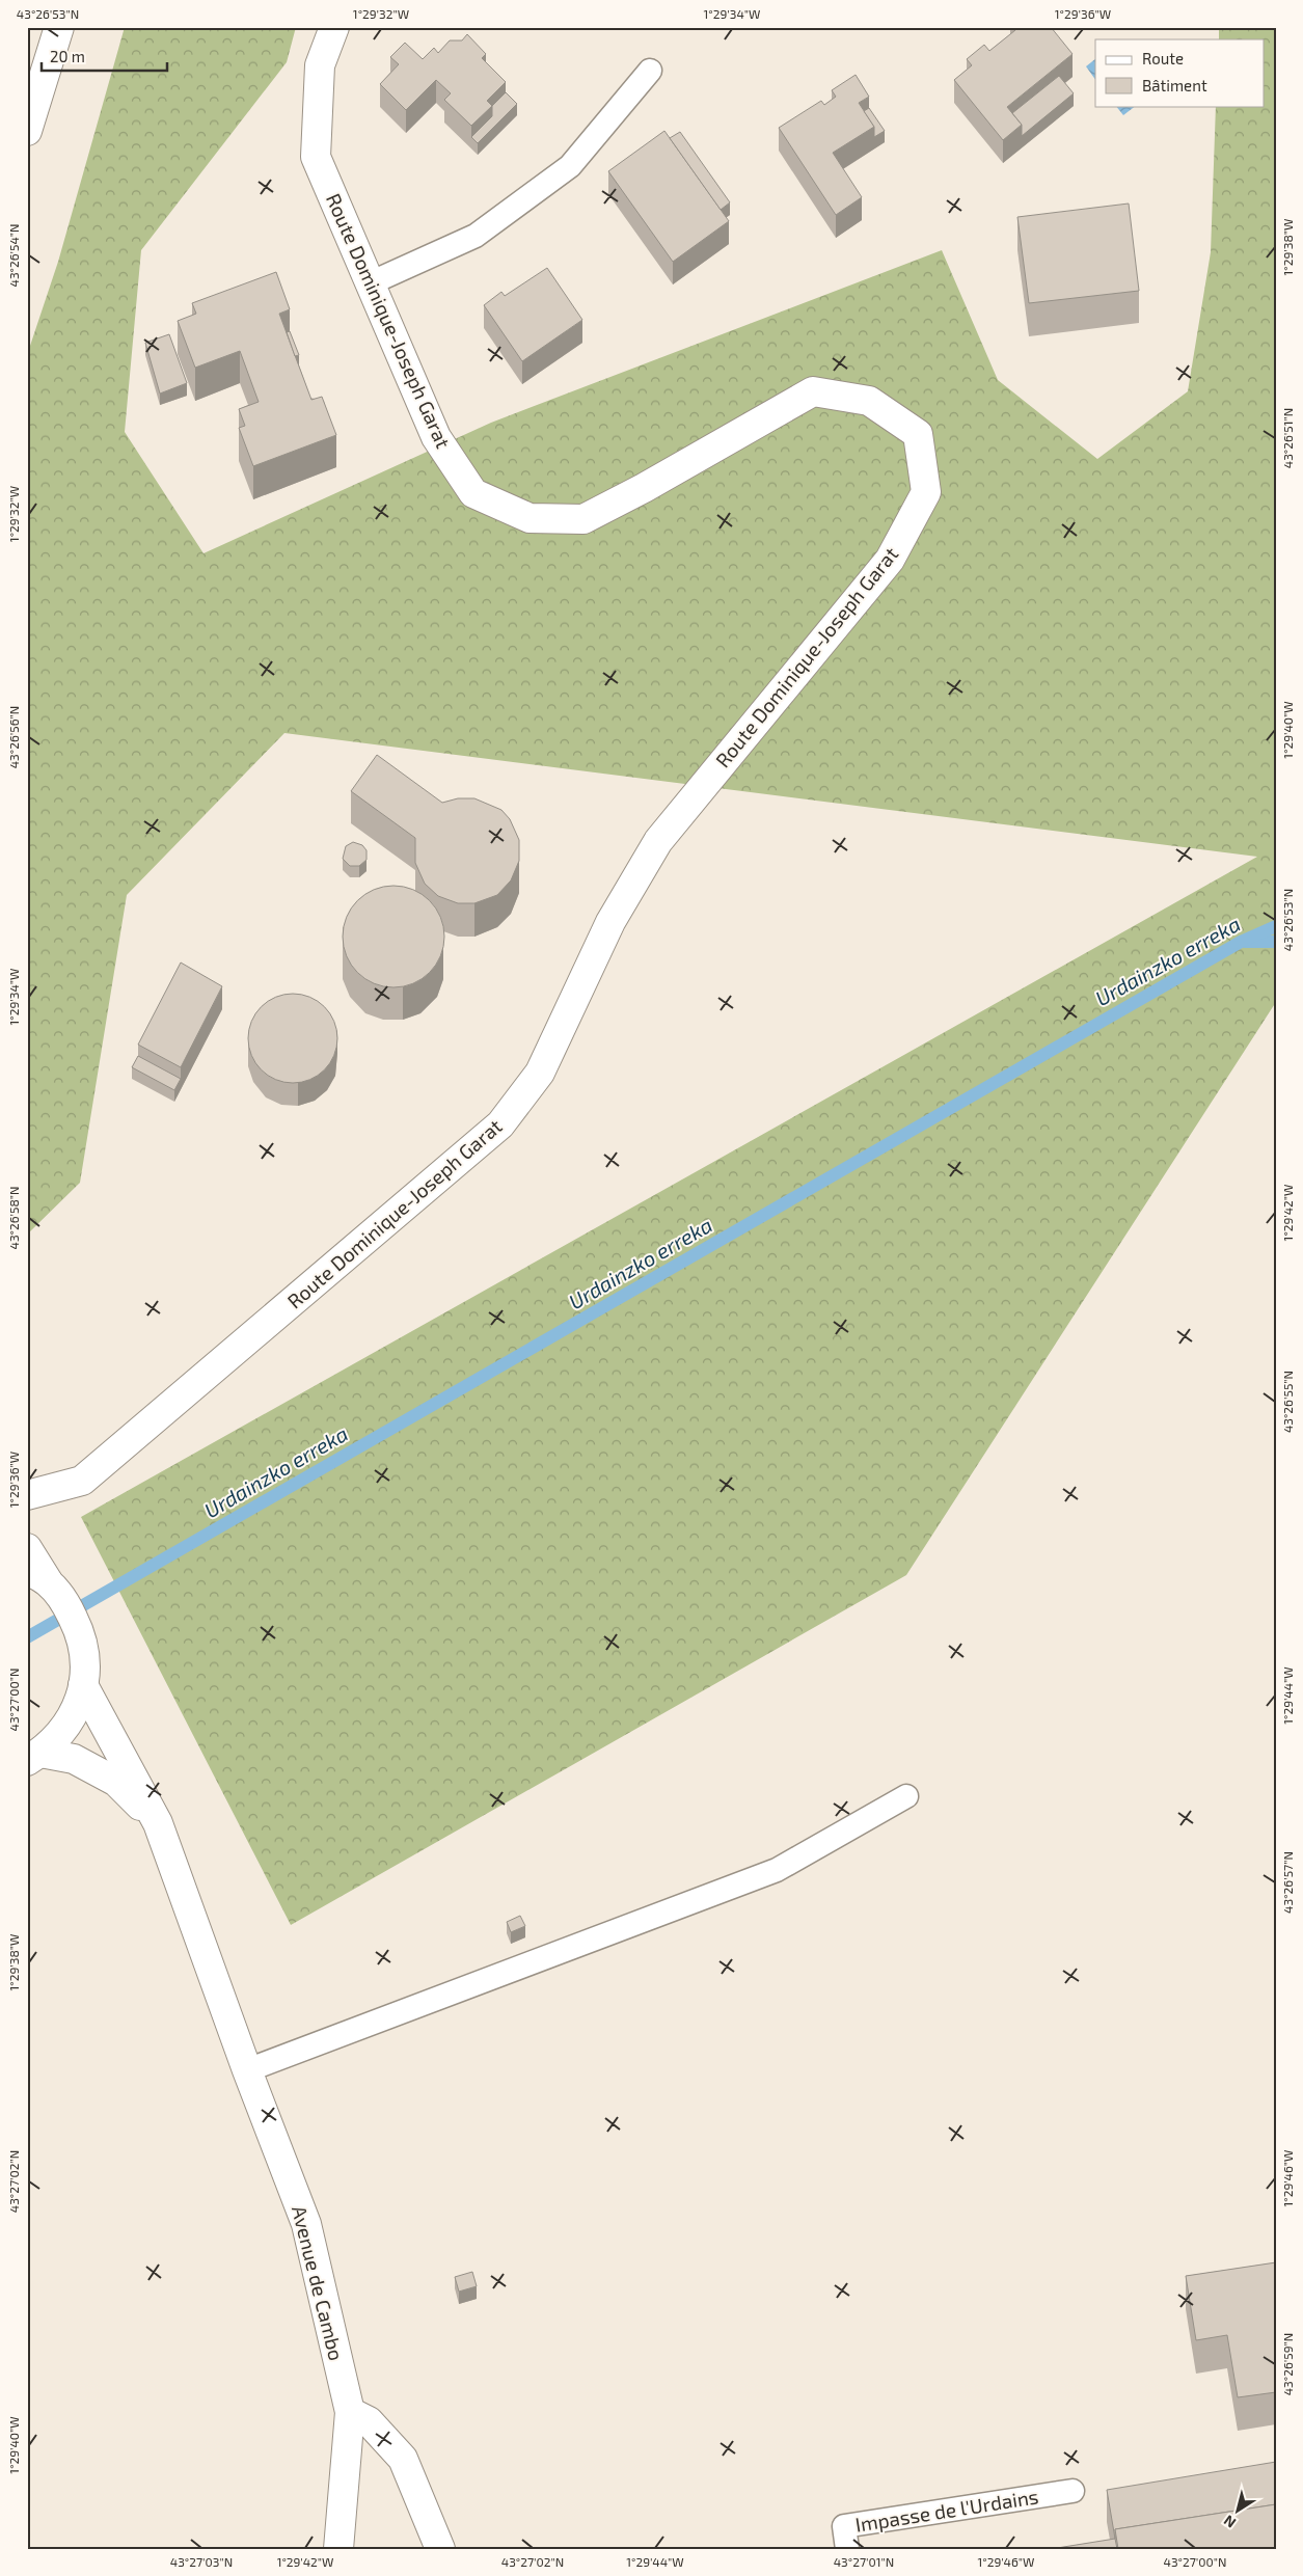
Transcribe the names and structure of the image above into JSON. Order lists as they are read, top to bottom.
{
  "streets": {
    "main road": ["Route Dominique-Joseph Garat", "Avenue de Cambo"],
    "lane": ["Impasse de l'Urdains"]
  },
  "water": ["Urdainzko erreka"],
  "legend": ["Route", "Bâtiment"],
  "scale_bar": "20 m",
  "north": "bottom left",
  "coordinates": [
    "43°26'53\"N",
    "1°29'32\"W",
    "1°29'34\"W",
    "1°29'36\"W",
    "1°29'38\"W",
    "43°26'54\"N",
    "43°26'51\"N",
    "1°29'40\"W",
    "43°26'56\"N",
    "1°29'42\"W",
    "43°26'58\"N",
    "43°26'55\"N",
    "1°29'44\"W",
    "43°27'00\"N",
    "43°26'57\"N",
    "1°29'46\"W",
    "43°27'02\"N",
    "43°26'59\"N",
    "43°27'03\"N",
    "43°27'01\"N"
  ]
}
